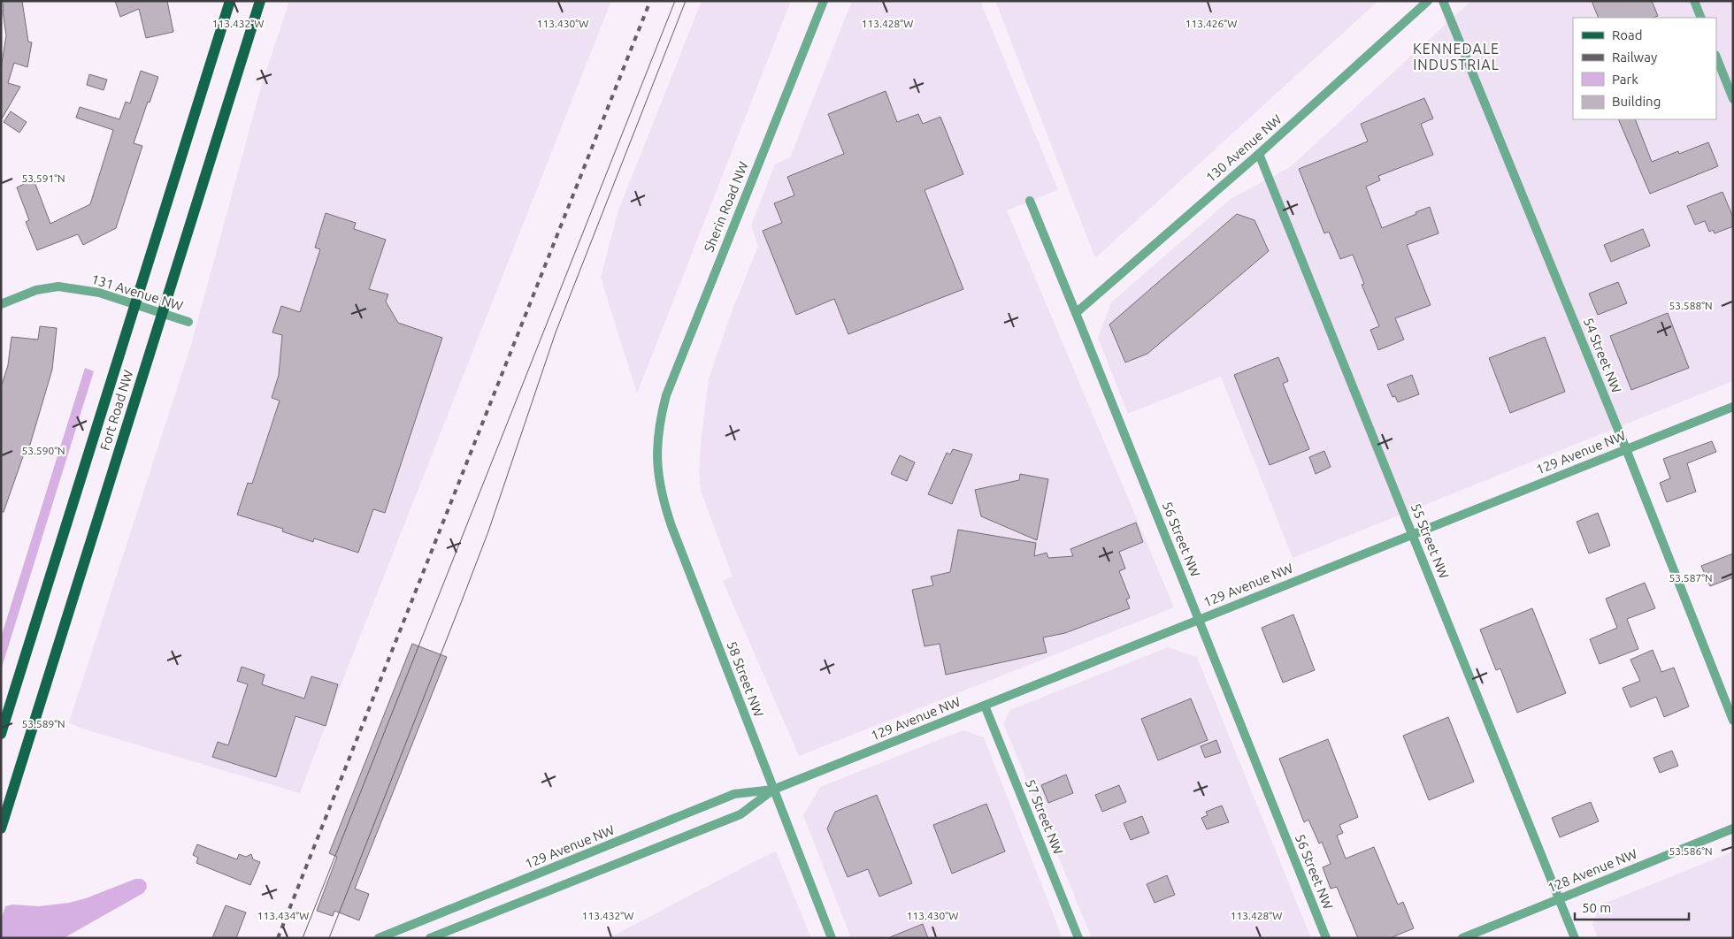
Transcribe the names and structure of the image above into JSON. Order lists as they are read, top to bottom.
{
  "streets": {
    "main road": ["Fort Road NW"],
    "street": [
      "130 Avenue NW",
      "Sherin Road NW",
      "131 Avenue NW",
      "54 Street NW",
      "129 Avenue NW",
      "56 Street NW",
      "55 Street NW",
      "58 Street NW",
      "57 Street NW",
      "128 Avenue NW"
    ]
  },
  "crossings": [
    ["130 Avenue NW", "56 Street NW"],
    ["130 Avenue NW", "55 Street NW"],
    ["Sherin Road NW", "58 Street NW"],
    ["131 Avenue NW", "Fort Road NW"],
    ["54 Street NW", "129 Avenue NW"],
    ["129 Avenue NW", "56 Street NW"],
    ["129 Avenue NW", "55 Street NW"],
    ["129 Avenue NW", "58 Street NW"],
    ["129 Avenue NW", "57 Street NW"],
    ["55 Street NW", "128 Avenue NW"]
  ],
  "districts": ["KENNEDALE INDUSTRIAL"],
  "legend": [
    "Road",
    "Railway",
    "Park",
    "Building"
  ],
  "scale_bar": "50 m",
  "coordinates": [
    "113.432°W",
    "113.430°W",
    "113.426°W",
    "113.428°W",
    "53.591°N",
    "53.588°N",
    "53.590°N",
    "53.587°N",
    "53.589°N",
    "53.586°N",
    "113.434°W"
  ]
}
